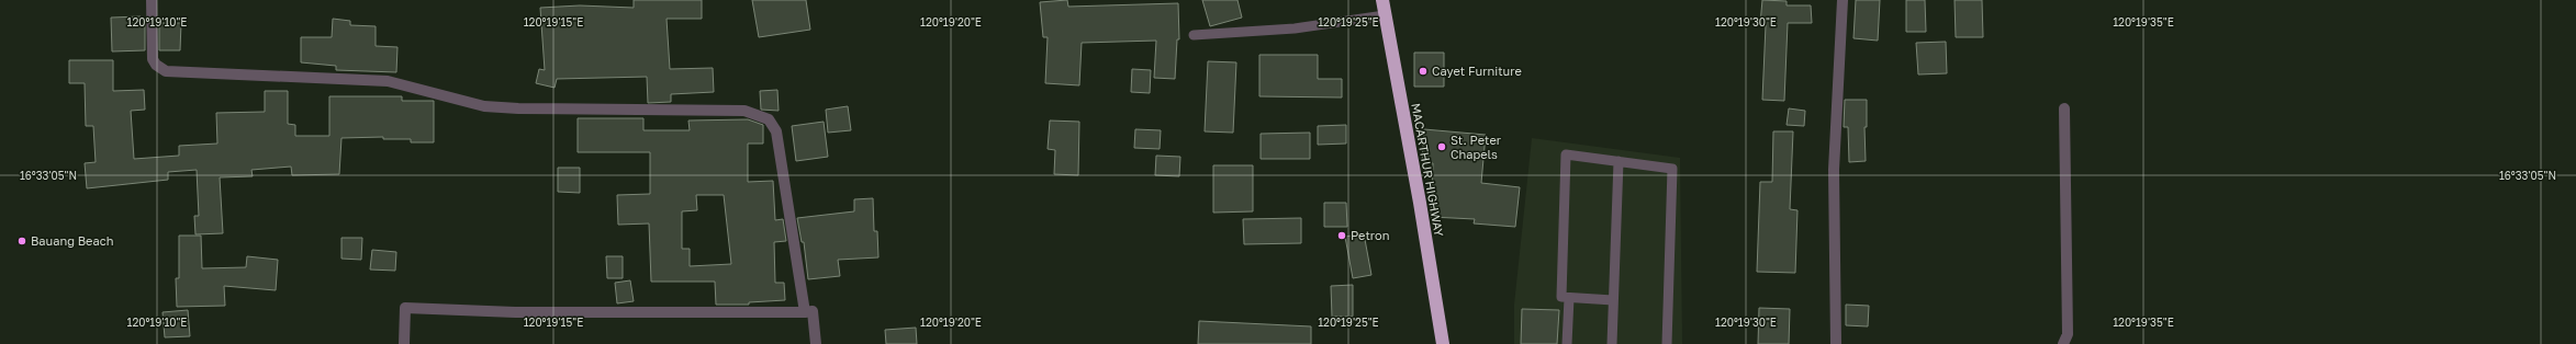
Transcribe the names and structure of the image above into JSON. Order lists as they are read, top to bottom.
{
  "streets": {
    "highway": ["MACARTHUR HIGHWAY"]
  },
  "places": [
    "Cayet Furniture",
    "St. Peter Chapels",
    "Petron",
    "Bauang Beach"
  ],
  "coordinates": [
    "120°19'10\"E",
    "120°19'15\"E",
    "120°19'20\"E",
    "120°19'25\"E",
    "120°19'30\"E",
    "120°19'35\"E",
    "16°33'05\"N"
  ]
}
